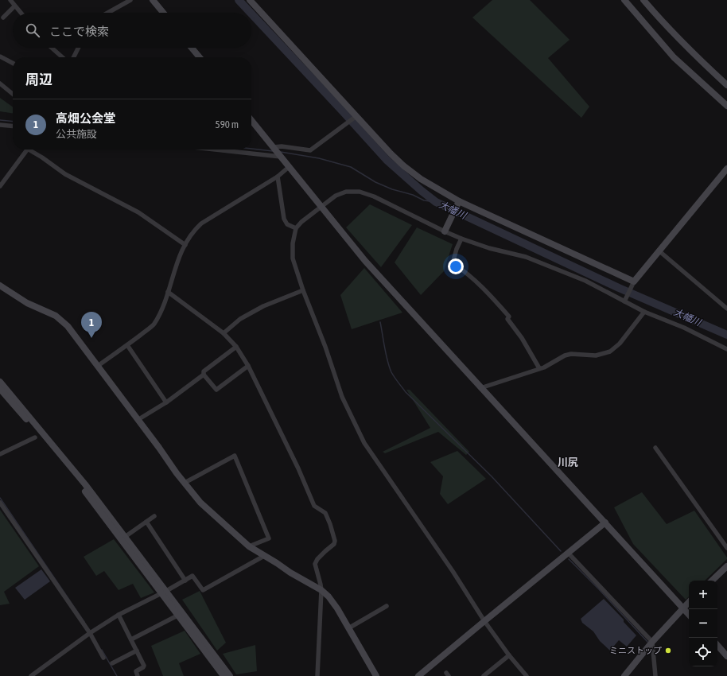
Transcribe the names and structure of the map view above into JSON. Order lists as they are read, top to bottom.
{
  "districts": ["川尻"],
  "water": ["大幡川"],
  "places": ["ミニストップ"],
  "page": {
    "search": "ここで検索",
    "heading": "周辺",
    "list": [
      {
        "mark": "1",
        "name": "高畑公会堂",
        "note": "公共施設",
        "value": "590 m"
      }
    ],
    "pins": "1",
    "map_buttons": ["+", "−"]
  }
}
